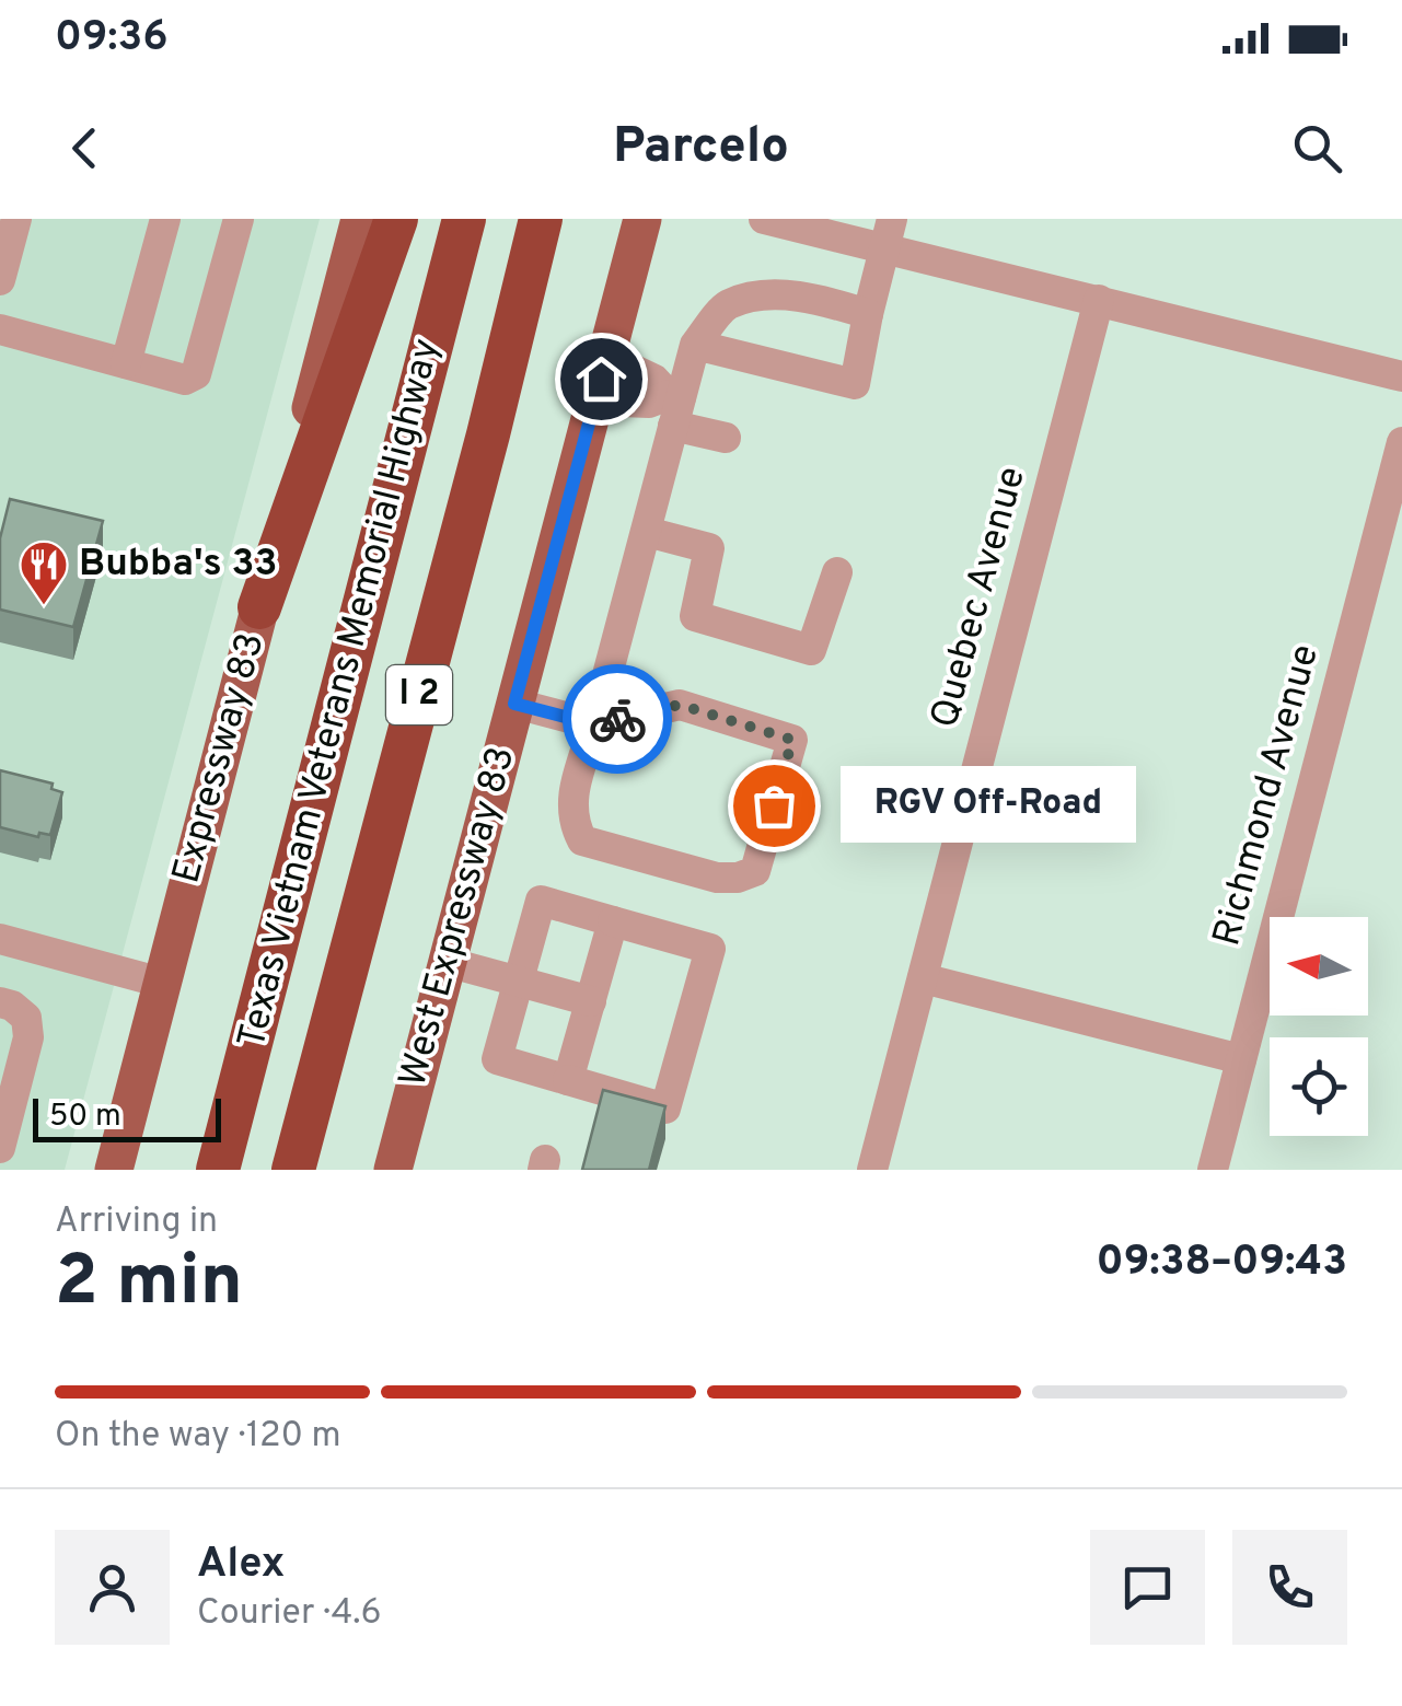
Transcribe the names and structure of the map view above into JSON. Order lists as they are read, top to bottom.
{
  "streets": {
    "highway": ["Texas Vietnam Veterans Memorial Highway", "I 2"],
    "main road": ["Expressway 83", "West Expressway 83"],
    "street": ["Quebec Avenue", "Richmond Avenue"]
  },
  "places": {
    "restaurant": ["Bubba's 33"],
    "other": ["RGV Off-Road"]
  },
  "scale_bar": "50 m",
  "north": "left",
  "page": {
    "status": "09:36",
    "header": "Parcelo",
    "bubble": "RGV Off-Road",
    "scale": "50 m",
    "heading": ["2 min", "Arriving in", "09:38–09:43"],
    "panel": ["Alex", "Courier · 4.6"],
    "bar": "On the way · 120 m"
  }
}
